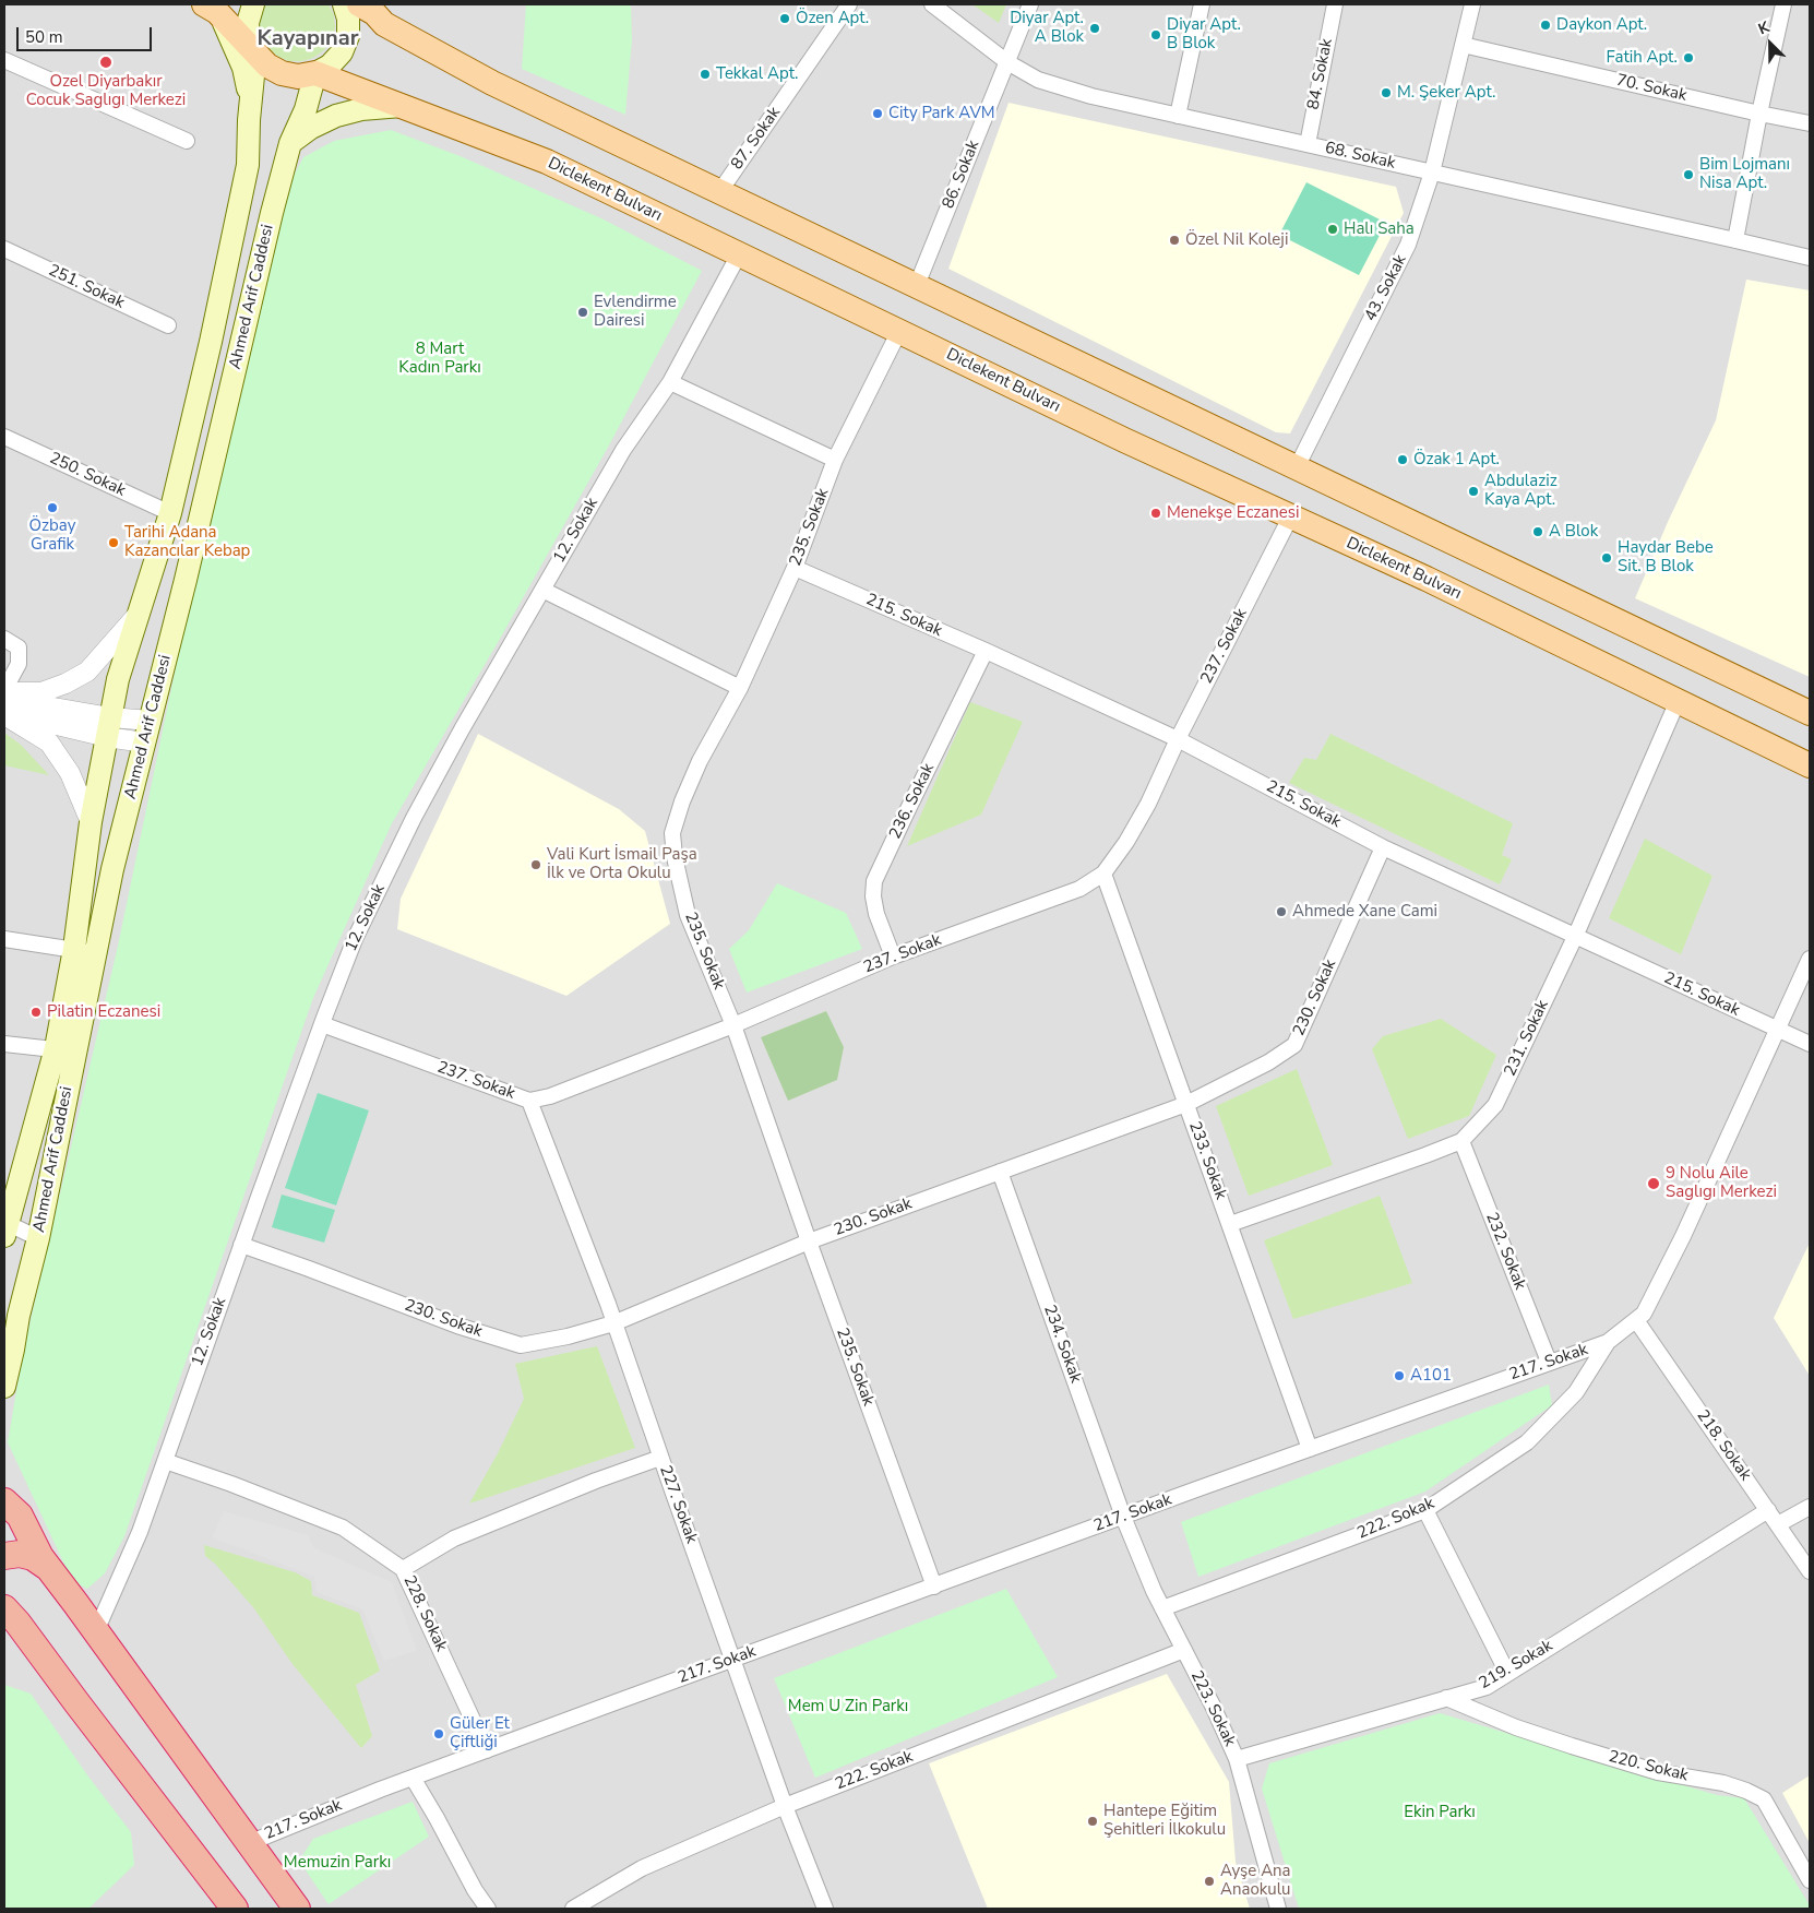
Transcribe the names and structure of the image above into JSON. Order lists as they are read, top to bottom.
{
  "streets": {
    "main road": ["Diclekent Bulvarı", "Ahmed Arif Caddesi"],
    "street": [
      "84. Sokak",
      "70. Sokak",
      "87. Sokak",
      "68. Sokak",
      "86. Sokak",
      "251. Sokak",
      "43. Sokak",
      "250. Sokak",
      "235. Sokak",
      "12. Sokak",
      "215. Sokak",
      "237. Sokak",
      "236. Sokak",
      "230. Sokak",
      "231. Sokak",
      "233. Sokak",
      "232. Sokak",
      "234. Sokak",
      "217. Sokak",
      "218. Sokak",
      "227. Sokak",
      "222. Sokak",
      "228. Sokak",
      "219. Sokak",
      "223. Sokak",
      "220. Sokak"
    ]
  },
  "crossings": [
    ["84. Sokak", "68. Sokak"],
    ["70. Sokak", "43. Sokak"],
    ["68. Sokak", "86. Sokak"],
    ["68. Sokak", "43. Sokak"],
    ["Diclekent Bulvarı", "Ahmed Arif Caddesi"],
    ["Diclekent Bulvarı", "235. Sokak"],
    ["Diclekent Bulvarı", "12. Sokak"],
    ["Diclekent Bulvarı", "237. Sokak"],
    ["Diclekent Bulvarı", "231. Sokak"],
    ["Ahmed Arif Caddesi", "250. Sokak"],
    ["235. Sokak", "215. Sokak"],
    ["235. Sokak", "237. Sokak"],
    ["235. Sokak", "230. Sokak"],
    ["235. Sokak", "217. Sokak"],
    ["12. Sokak", "237. Sokak"],
    ["12. Sokak", "230. Sokak"],
    ["12. Sokak", "228. Sokak"],
    ["215. Sokak", "237. Sokak"],
    ["215. Sokak", "236. Sokak"],
    ["215. Sokak", "230. Sokak"],
    ["215. Sokak", "231. Sokak"],
    ["215. Sokak", "217. Sokak"],
    ["237. Sokak", "236. Sokak"],
    ["237. Sokak", "233. Sokak"],
    ["237. Sokak", "227. Sokak"],
    ["230. Sokak", "233. Sokak"],
    ["230. Sokak", "234. Sokak"],
    ["230. Sokak", "227. Sokak"],
    ["231. Sokak", "233. Sokak"],
    ["231. Sokak", "232. Sokak"],
    ["233. Sokak", "217. Sokak"],
    ["232. Sokak", "217. Sokak"],
    ["234. Sokak", "217. Sokak"],
    ["234. Sokak", "223. Sokak"],
    ["217. Sokak", "218. Sokak"],
    ["217. Sokak", "227. Sokak"],
    ["217. Sokak", "222. Sokak"],
    ["217. Sokak", "228. Sokak"],
    ["217. Sokak", "223. Sokak"],
    ["218. Sokak", "219. Sokak"],
    ["227. Sokak", "222. Sokak"],
    ["222. Sokak", "223. Sokak"],
    ["219. Sokak", "223. Sokak"],
    ["219. Sokak", "220. Sokak"]
  ],
  "districts": ["Kayapınar"],
  "parks": [
    "8 Mart Kadın Parkı",
    "Mem U Zin Parkı",
    "Ekin Parkı",
    "Memuzin Parkı"
  ],
  "places": [
    "Özen Apt.",
    "Daykon Apt.",
    "Diyar Apt. A Blok",
    "Diyar Apt. B Blok",
    "Fatih Apt.",
    "Ozel Diyarbakır Cocuk Saglıgı Merkezi",
    "Tekkal Apt.",
    "M. Şeker Apt.",
    "City Park AVM",
    "Bim Lojmanı Nisa Apt.",
    "Halı Saha",
    "Özel Nil Koleji",
    "Evlendirme Dairesi",
    "Özak 1 Apt.",
    "Abdulaziz Kaya Apt.",
    "Özbay Grafik",
    "Menekşe Eczanesi",
    "A Blok",
    "Tarihi Adana Kazancılar Kebap",
    "Haydar Bebe Sit. B Blok",
    "Vali Kurt İsmail Paşa İlk ve Orta Okulu",
    "Ahmede Xane Cami",
    "Pilatin Eczanesi",
    "9 Nolu Aile Saglıgı Merkezi",
    "A101",
    "Güler Et Çiftliği",
    "Hantepe Eğitim Şehitleri İlkokulu",
    "Ayşe Ana Anaokulu"
  ],
  "scale_bar": "50 m",
  "north": "top left"
}
